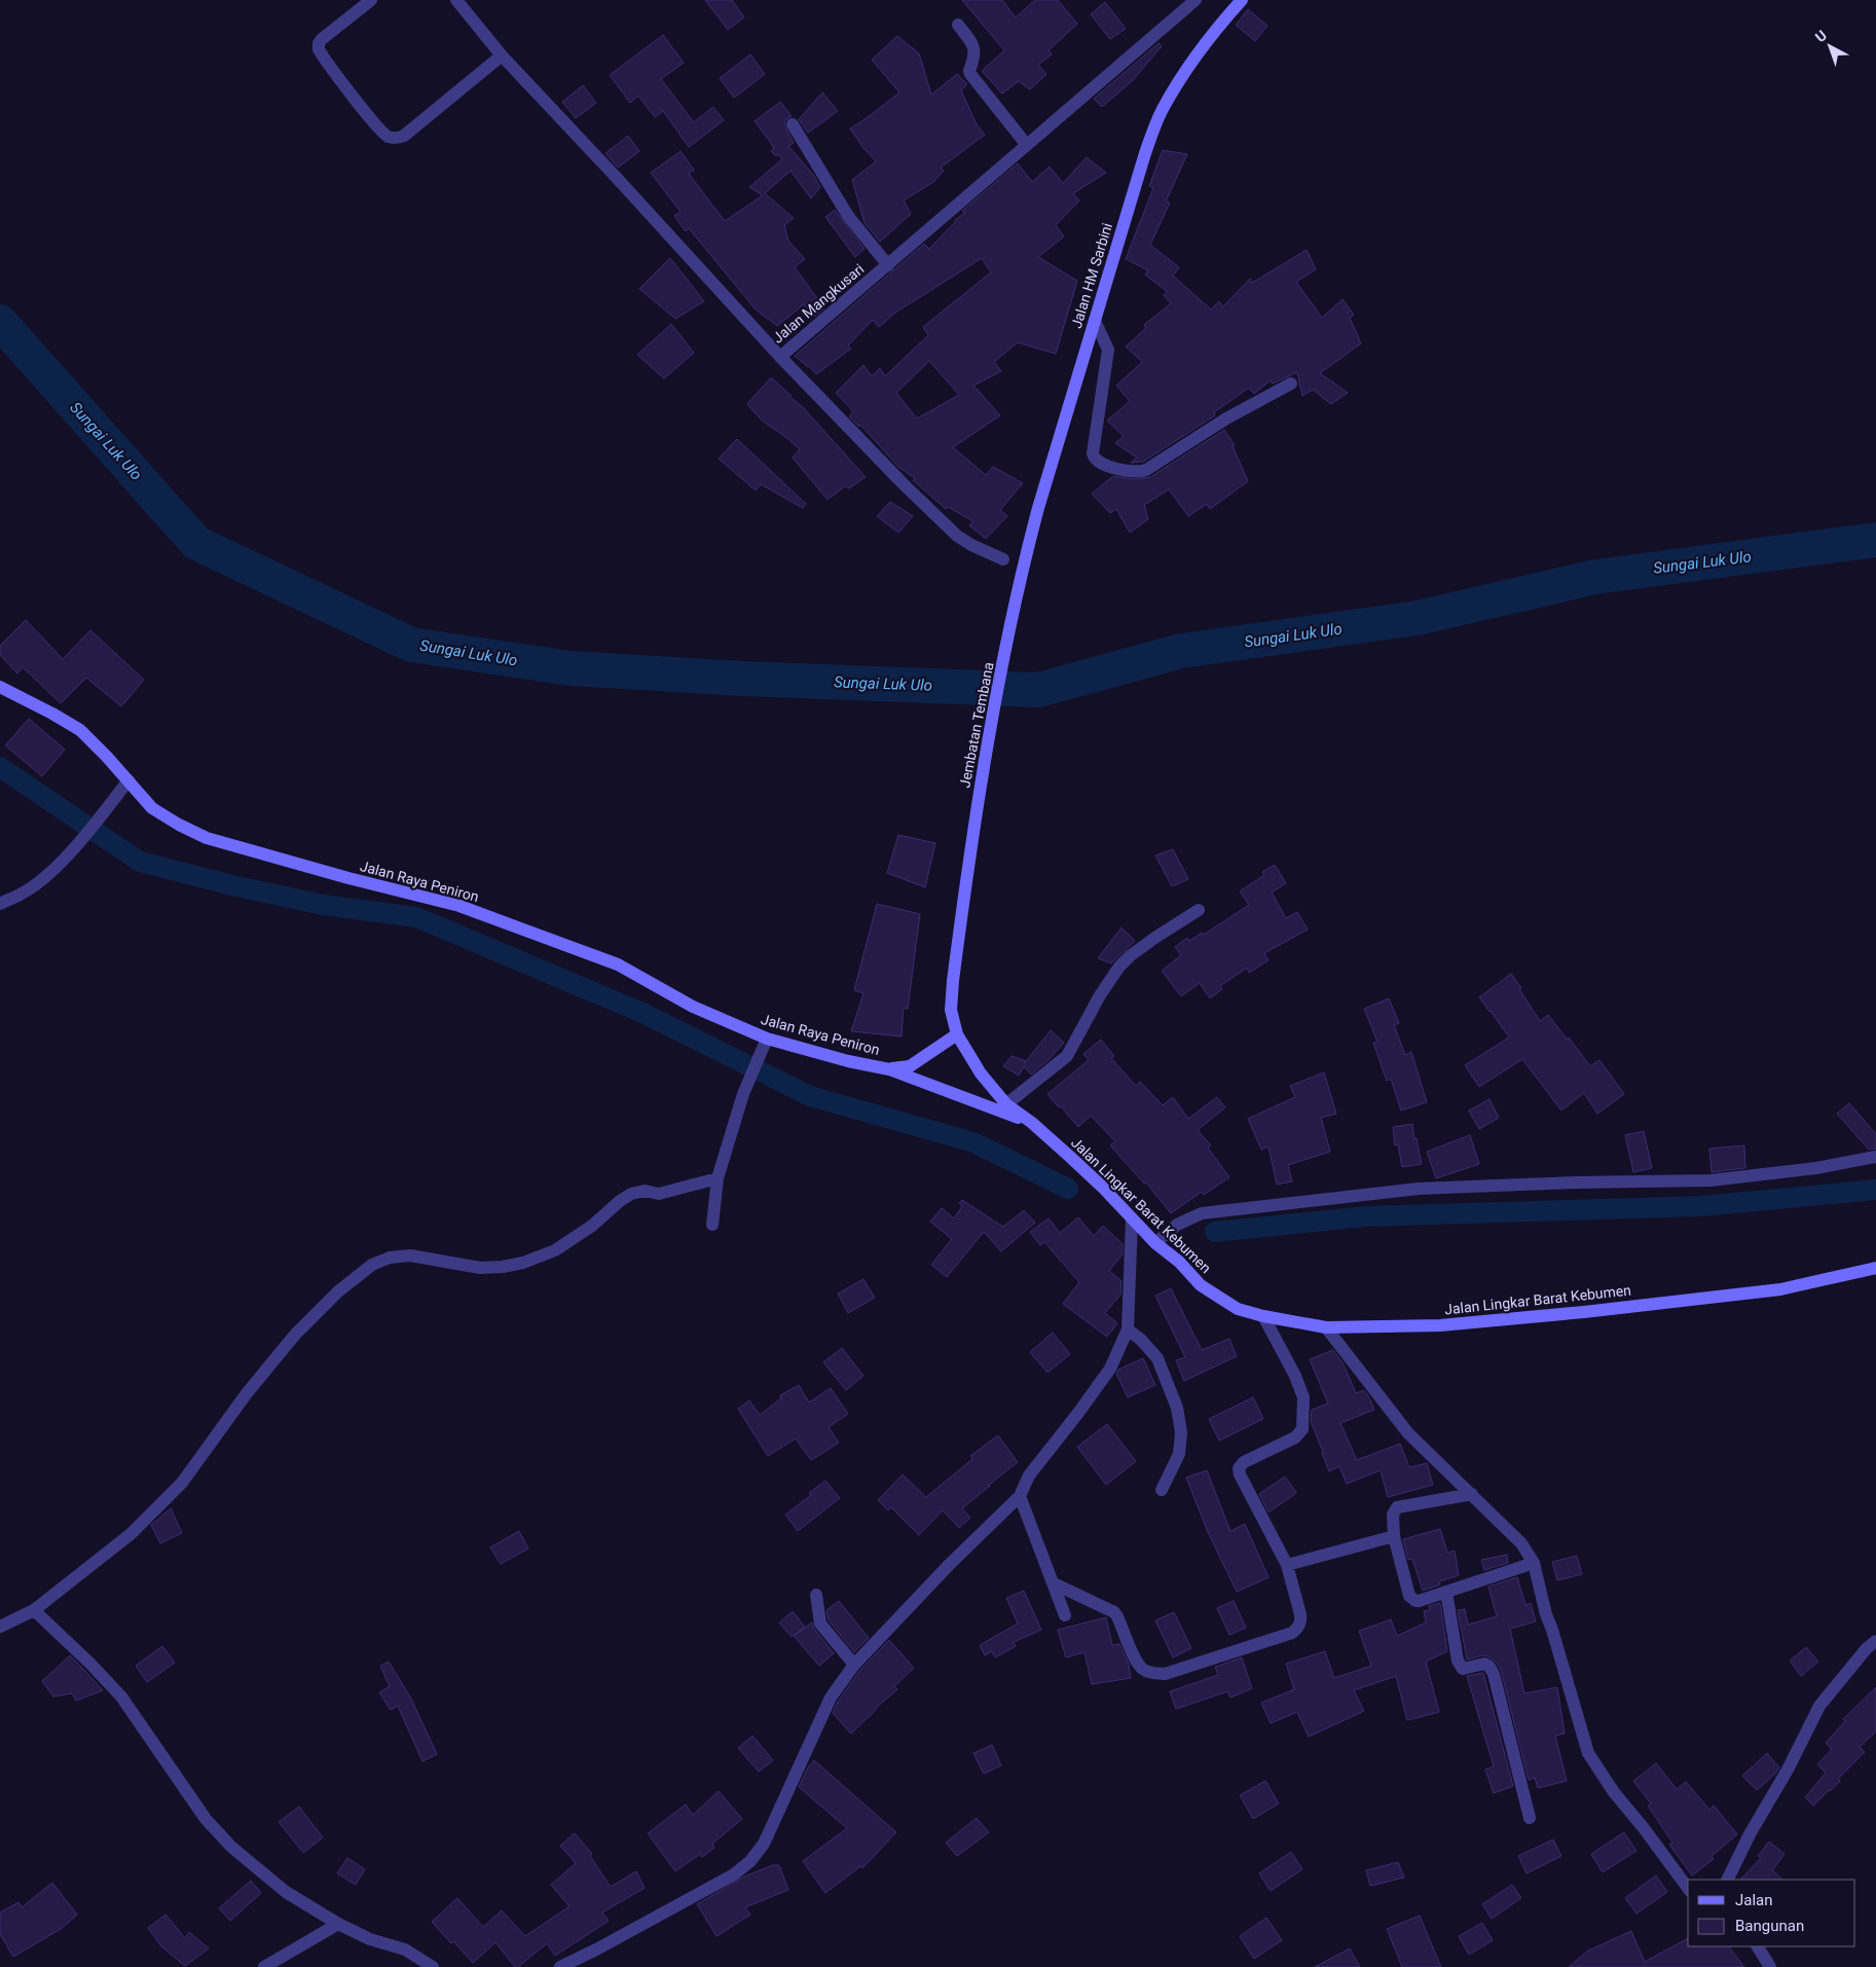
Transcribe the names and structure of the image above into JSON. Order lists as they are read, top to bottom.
{
  "streets": {
    "main road": [
      "Jalan HM Sarbini",
      "Jembatan Tembana",
      "Jalan Raya Peniron",
      "Jalan Lingkar Barat Kebumen"
    ],
    "street": ["Jalan Mangkusari"]
  },
  "crossings": [
    ["Jalan HM Sarbini", "Jembatan Tembana"],
    ["Jembatan Tembana", "Jalan Lingkar Barat Kebumen"],
    ["Jalan Raya Peniron", "Jalan Lingkar Barat Kebumen"]
  ],
  "water": ["Sungai Luk Ulo"],
  "legend": ["Jalan", "Bangunan"],
  "north": "top left"
}
